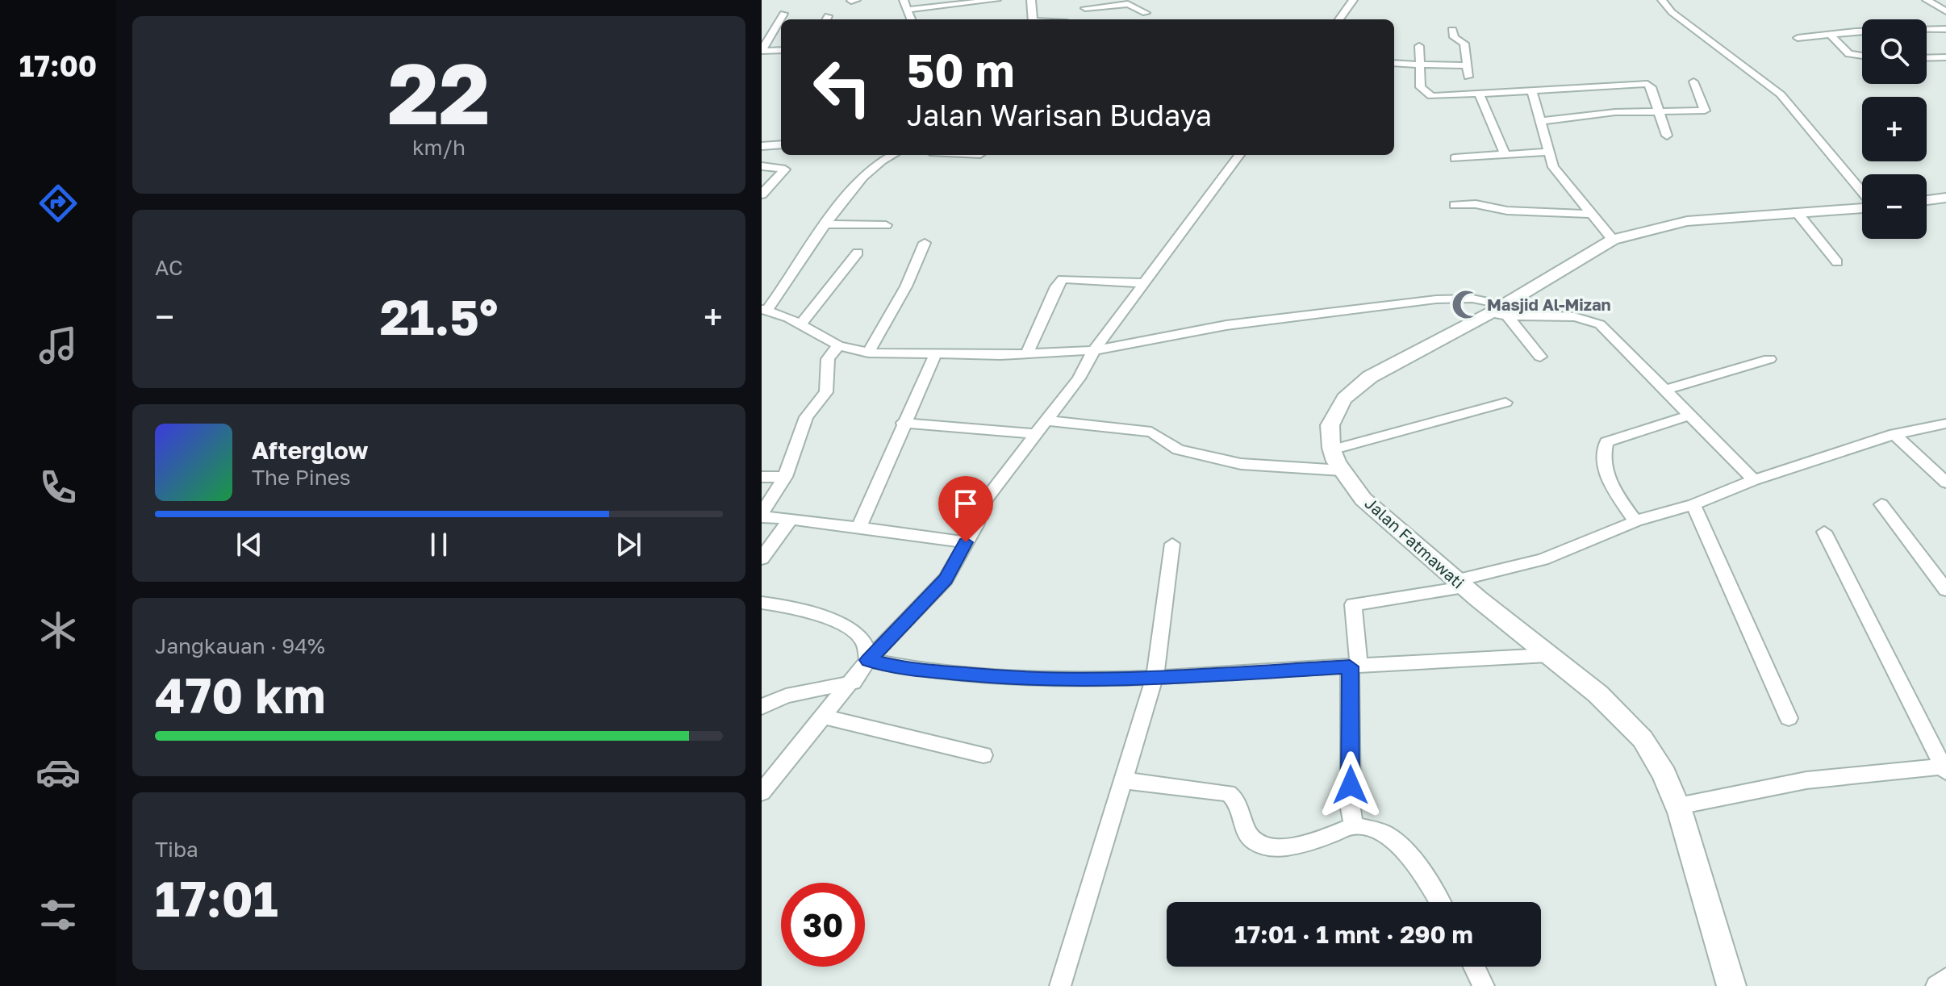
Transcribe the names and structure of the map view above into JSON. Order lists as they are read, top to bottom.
{
  "streets": {
    "street": ["Jalan Fatmawati"]
  },
  "places": {
    "mosque": ["Masjid Al-Mizan"]
  },
  "page": {
    "tabs": "17:00",
    "tile": [
      ["22", "km/h"],
      "AC",
      ["Jangkauan · 94%", "470 km"],
      ["Tiba", "17:01"]
    ],
    "map_buttons": ["+", "−"],
    "turn": ["50 m", "Jalan Warisan Budaya"],
    "heat": ["−", "21.5°", "+"],
    "song": ["Afterglow", "The Pines"],
    "limit": "30",
    "trip": "17:01 · 1 mnt · 290 m"
  }
}
